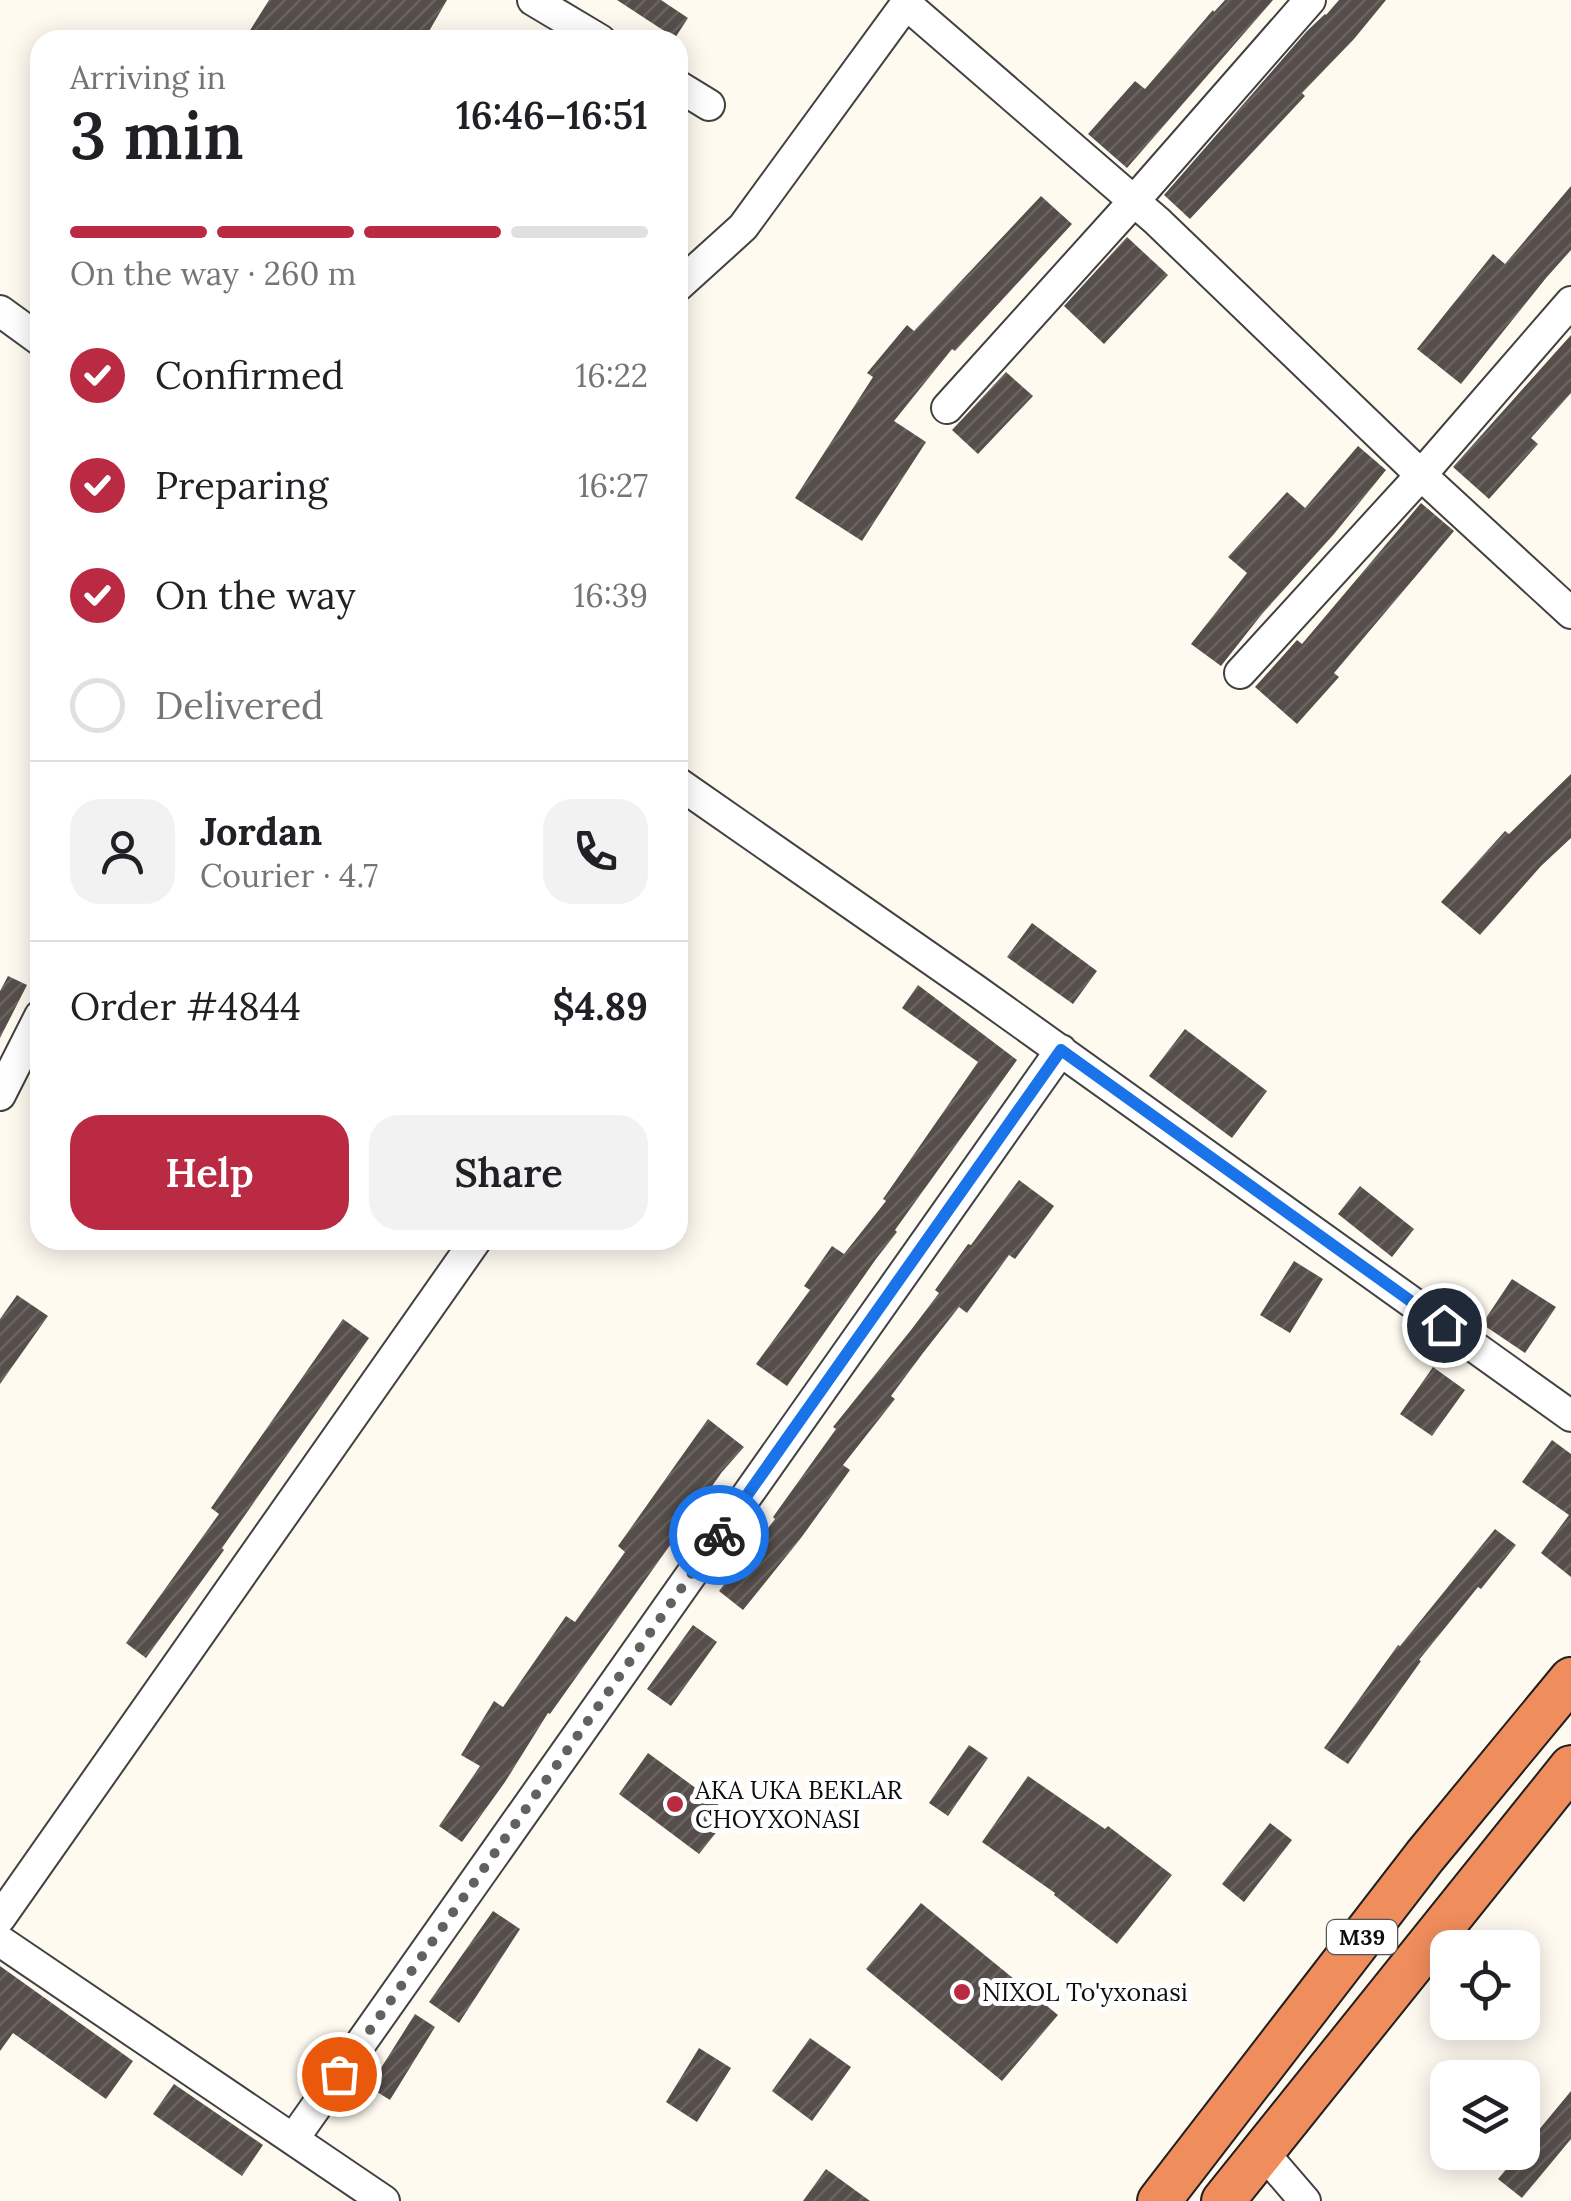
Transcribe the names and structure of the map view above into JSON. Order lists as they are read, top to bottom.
{
  "streets": {
    "highway": ["M39"]
  },
  "places": ["AKA UKA BEKLAR CHOYXONASI", "NIXOL To'yxonasi"],
  "page": {
    "heading": ["3 min", "Arriving in", "16:46–16:51"],
    "panel": [
      "Jordan",
      "Courier · 4.7",
      "Order #4844",
      "$4.89"
    ],
    "bar": "On the way · 260 m",
    "list": [
      ["Confirmed", "16:22"],
      ["Preparing", "16:27"],
      ["On the way", "16:39"],
      "Delivered"
    ],
    "buttons": ["Help", "Share"]
  }
}
